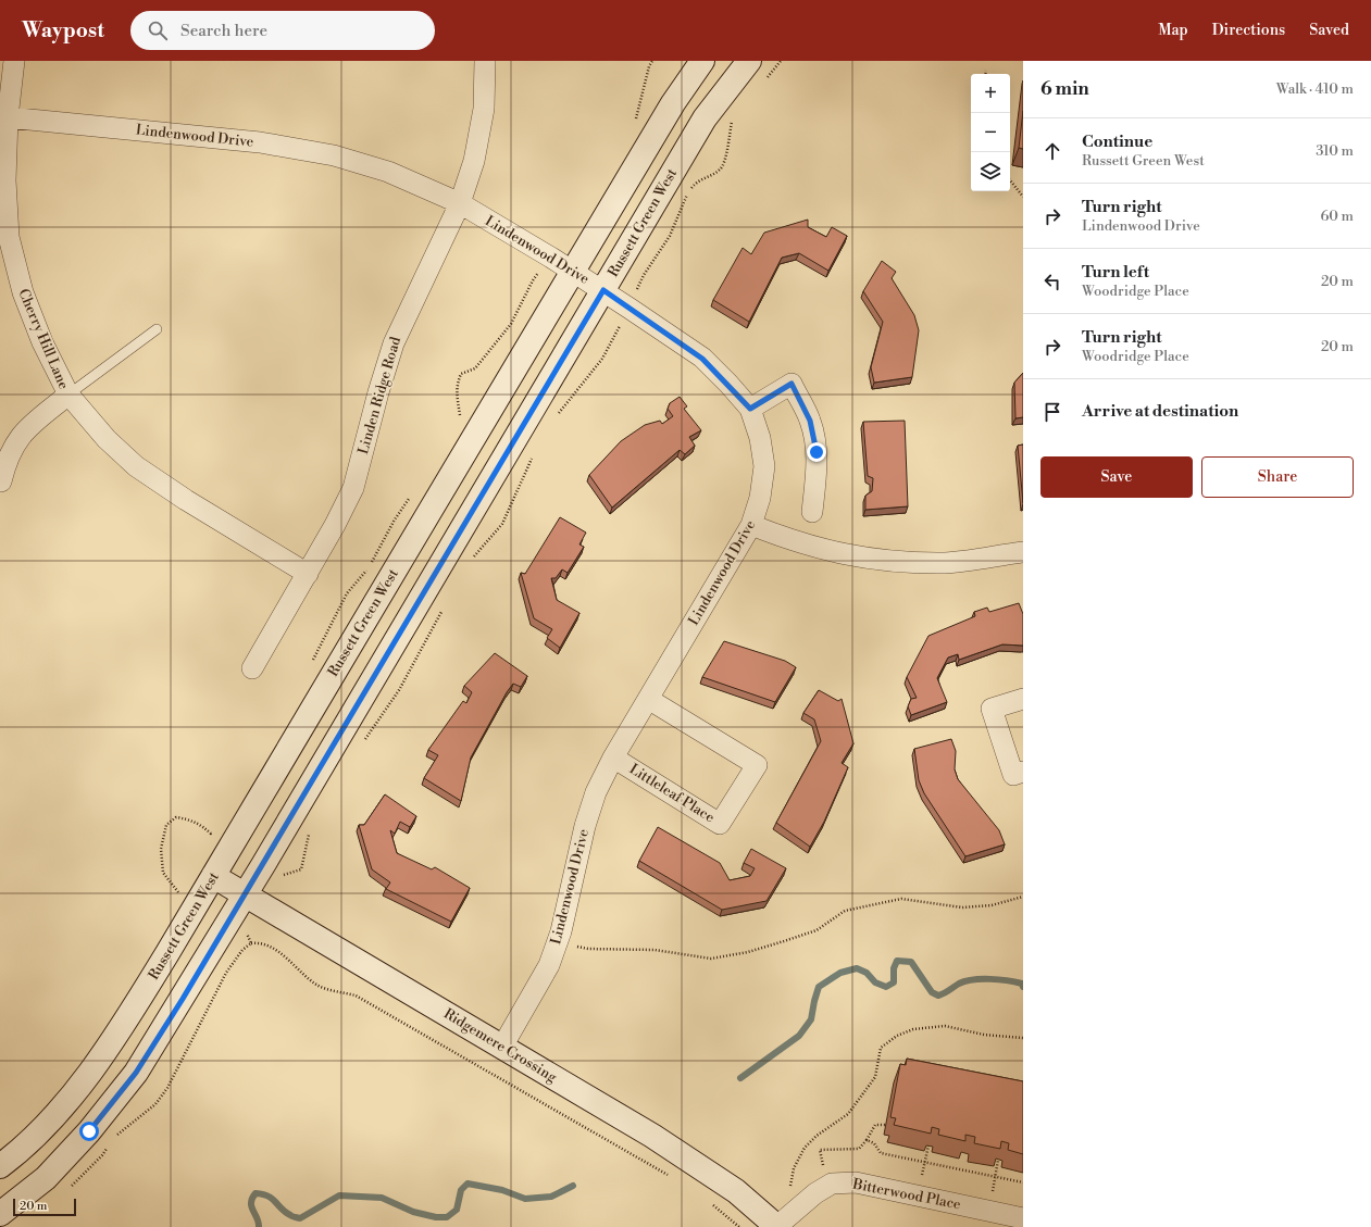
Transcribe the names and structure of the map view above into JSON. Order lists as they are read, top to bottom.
{
  "streets": {
    "street": [
      "Lindenwood Drive",
      "Russett Green West",
      "Cherry Hill Lane",
      "Linden Ridge Road",
      "Littleleaf Place",
      "Ridgemere Crossing",
      "Bitterwood Place"
    ]
  },
  "crossings": [
    ["Lindenwood Drive", "Russett Green West"],
    ["Lindenwood Drive", "Cherry Hill Lane"],
    ["Lindenwood Drive", "Linden Ridge Road"],
    ["Lindenwood Drive", "Littleleaf Place"],
    ["Lindenwood Drive", "Ridgemere Crossing"],
    ["Russett Green West", "Ridgemere Crossing"],
    ["Cherry Hill Lane", "Linden Ridge Road"],
    ["Ridgemere Crossing", "Bitterwood Place"]
  ],
  "scale_bar": "20 m",
  "page": {
    "header": "Waypost",
    "search": "Search here",
    "nav": ["Map", "Directions", "Saved"],
    "heading": ["6 min", "Walk · 410 m"],
    "map_buttons": ["+", "−"],
    "list": [
      ["Continue", "Russett Green West", "310 m"],
      ["Turn right", "Lindenwood Drive", "60 m"],
      ["Turn left", "Woodridge Place", "20 m"],
      ["Turn right", "Woodridge Place", "20 m"],
      "Arrive at destination"
    ],
    "buttons": ["Save", "Share"],
    "scale": "20 m"
  }
}
